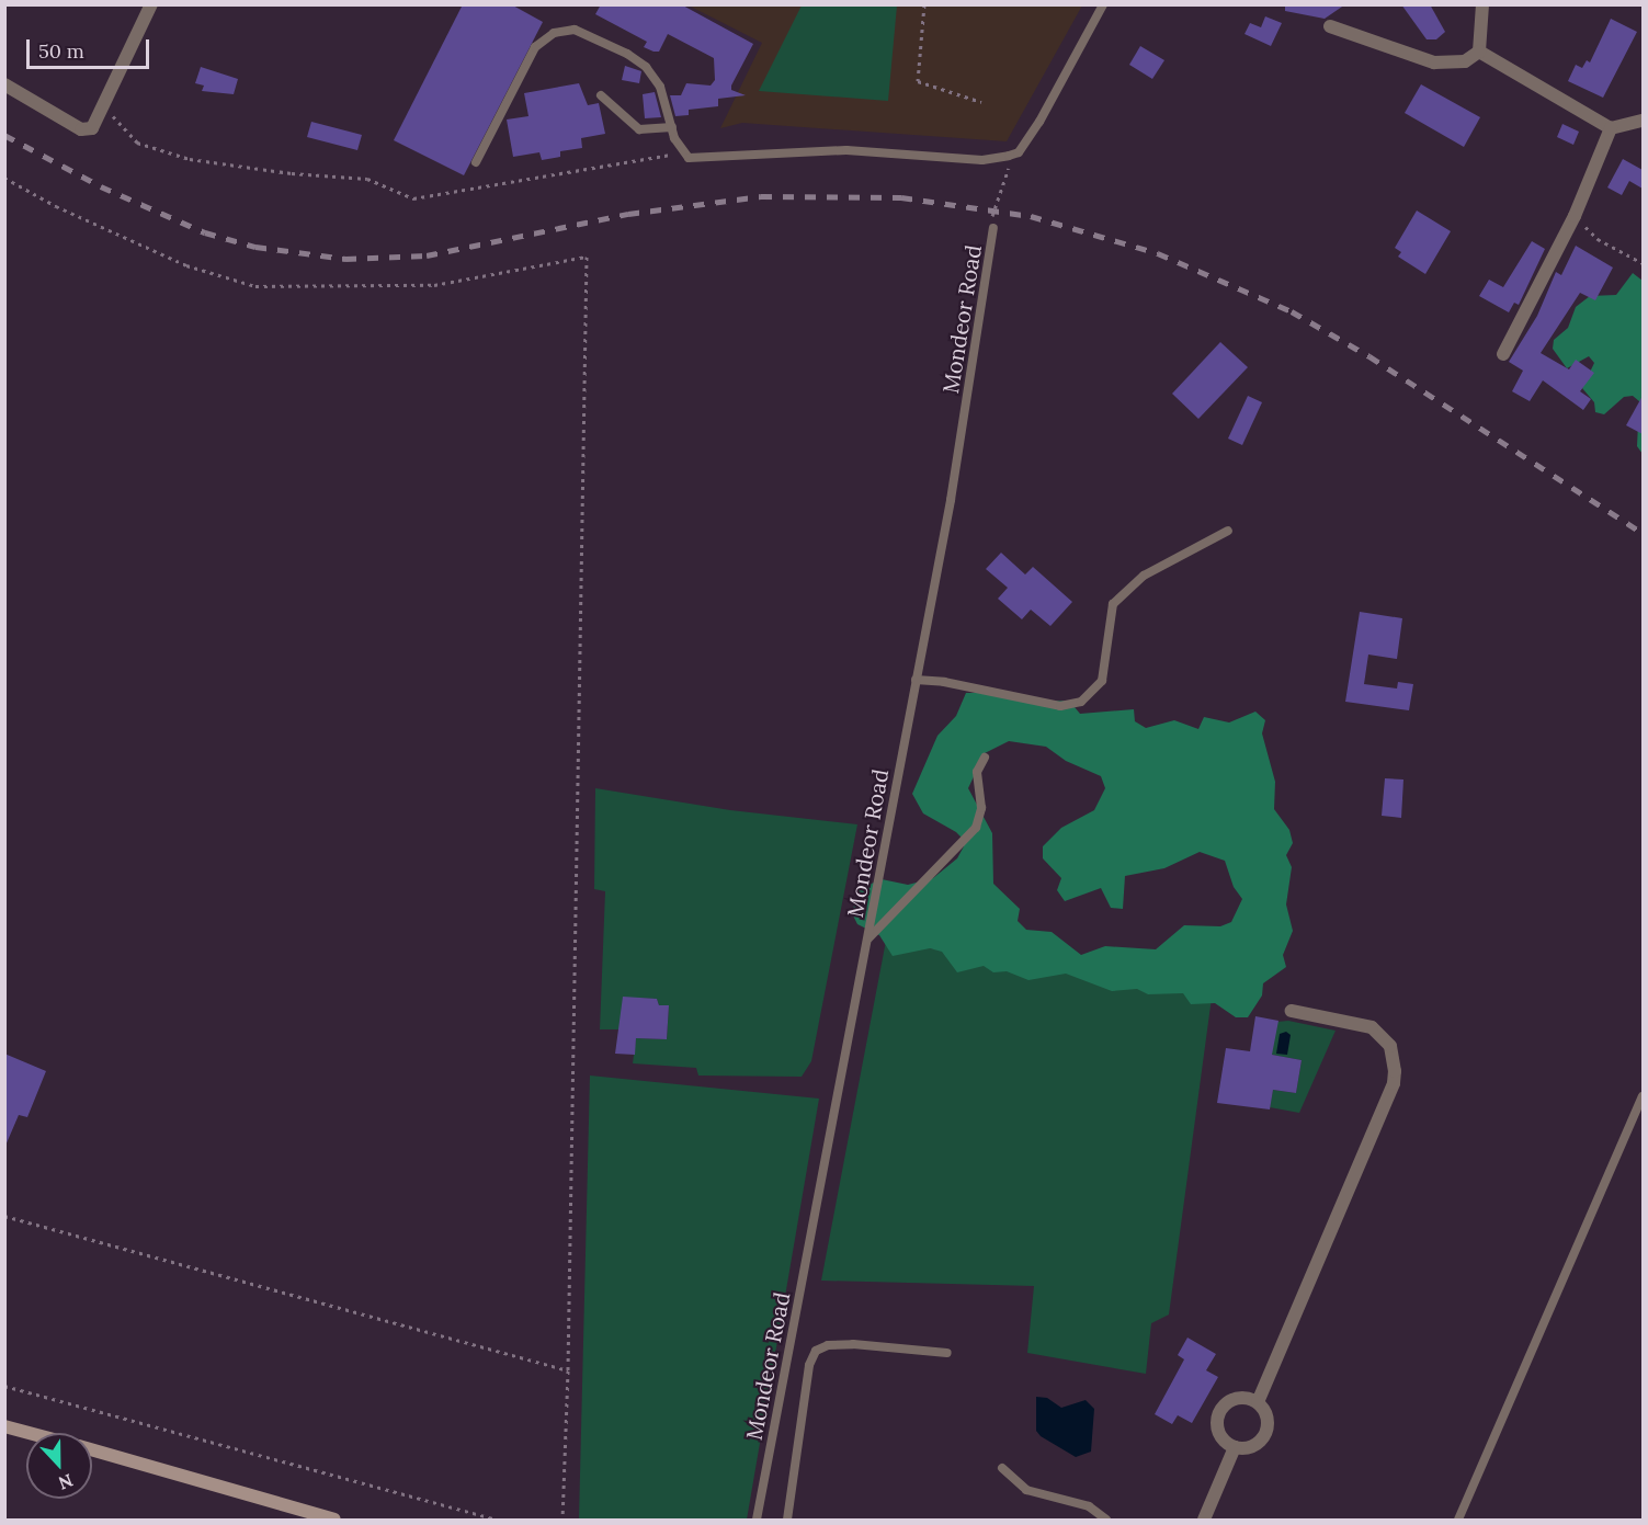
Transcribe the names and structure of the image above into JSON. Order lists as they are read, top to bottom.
{
  "streets": {
    "lane": ["Mondeor Road"]
  },
  "scale_bar": "50 m",
  "north": "bottom"
}
